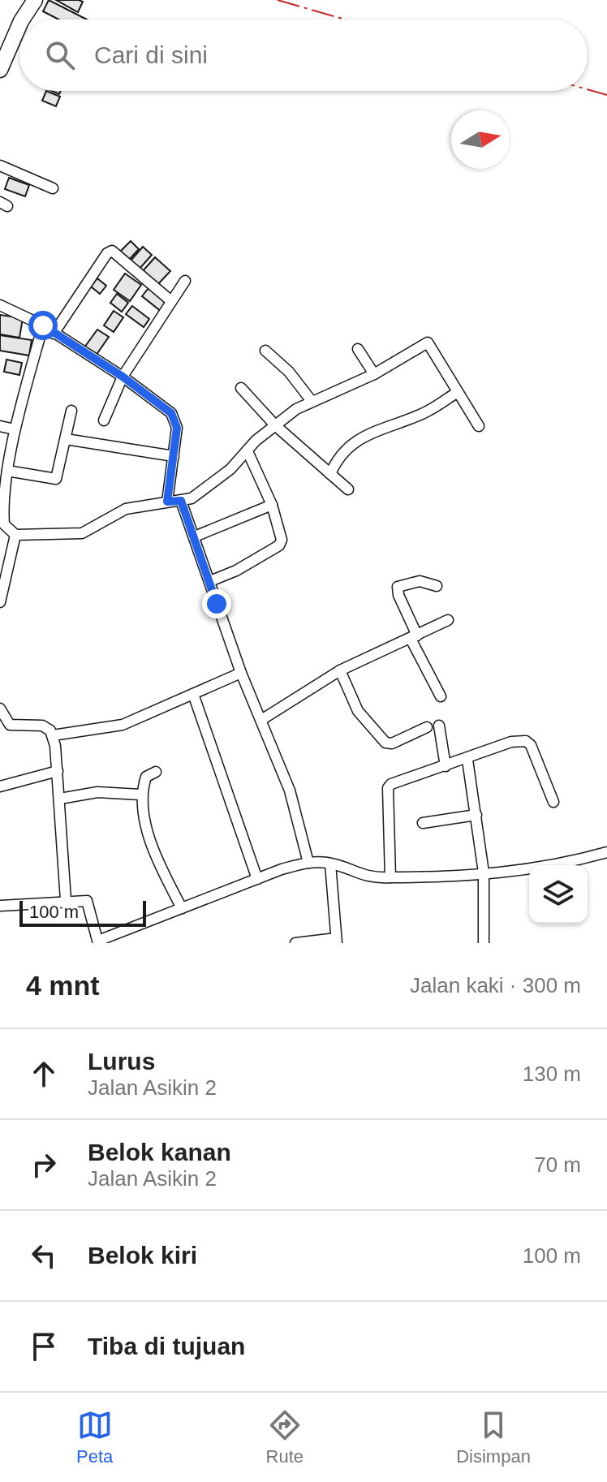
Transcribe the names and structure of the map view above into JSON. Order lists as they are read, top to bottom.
{
  "scale_bar": "100 m",
  "north": "right",
  "page": {
    "search": "Cari di sini",
    "scale": "100 m",
    "heading": ["4 mnt", "Jalan kaki · 300 m"],
    "list": [
      ["Lurus", "Jalan Asikin 2", "130 m"],
      ["Belok kanan", "Jalan Asikin 2", "70 m"],
      ["Belok kiri", "100 m"],
      "Tiba di tujuan"
    ],
    "nav": ["Peta", "Rute", "Disimpan"]
  }
}
